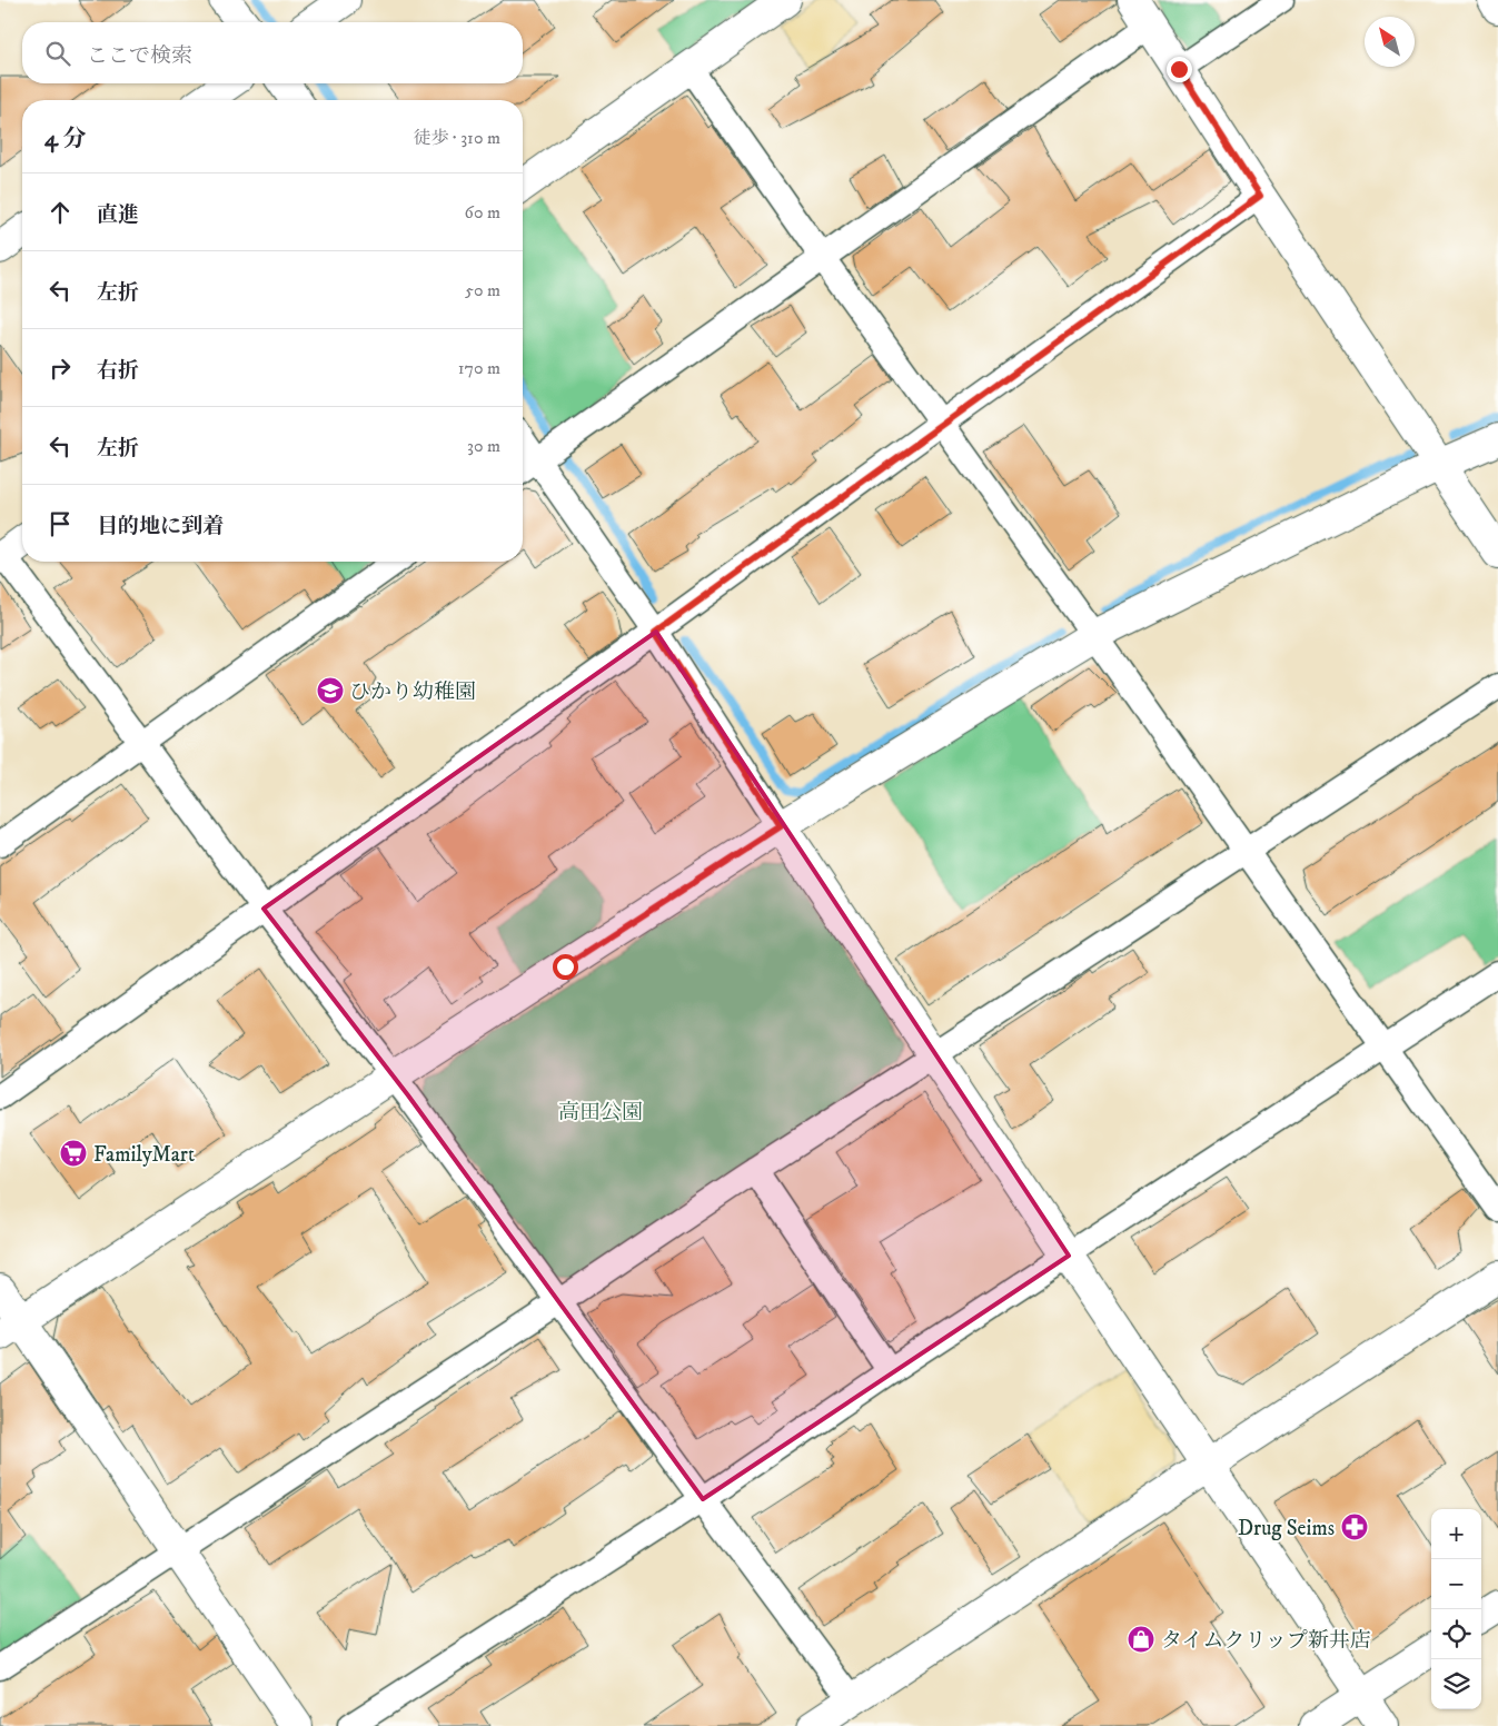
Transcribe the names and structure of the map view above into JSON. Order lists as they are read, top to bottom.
{
  "parks": ["高田公園"],
  "places": {
    "school or university": ["ひかり幼稚園"],
    "supermarket": ["FamilyMart"],
    "pharmacy": ["Drug Seims"],
    "shop": ["タイムクリップ新井店"]
  },
  "north": "top left",
  "page": {
    "search": "ここで検索",
    "heading": ["4 分", "徒歩 · 310 m"],
    "list": [
      ["直進", "60 m"],
      ["左折", "50 m"],
      ["右折", "170 m"],
      ["左折", "30 m"],
      "目的地に到着"
    ],
    "map_buttons": ["+", "−"]
  }
}
